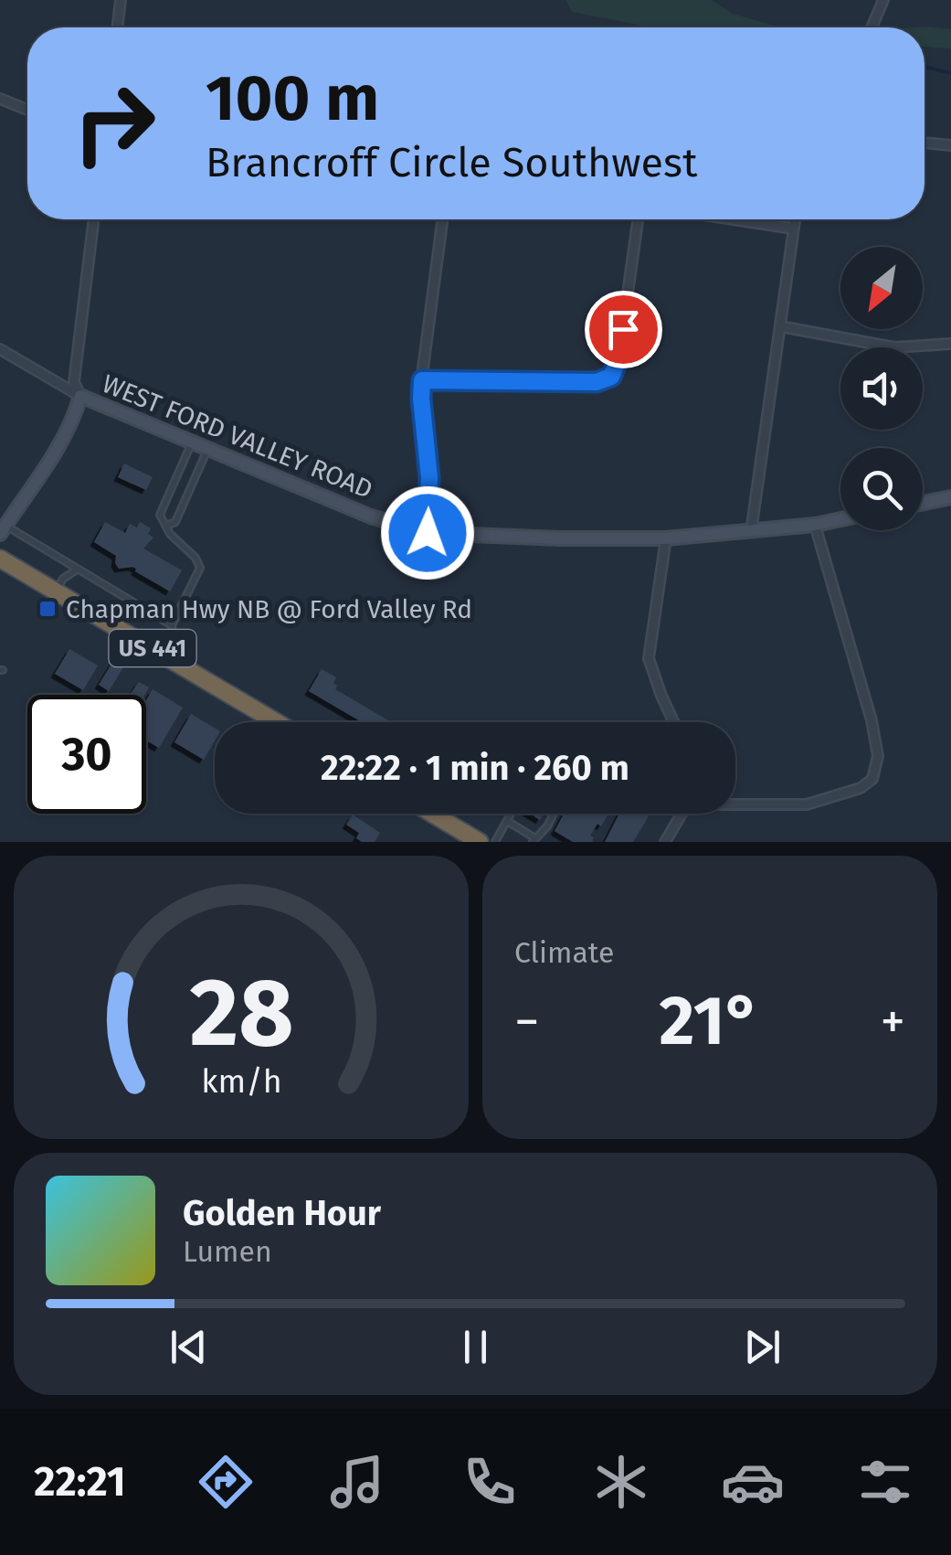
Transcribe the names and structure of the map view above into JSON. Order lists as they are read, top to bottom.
{
  "streets": {
    "highway": ["US 441"],
    "street": ["WEST FORD VALLEY ROAD"]
  },
  "places": {
    "transit": ["Chapman Hwy NB @ Ford Valley Rd"]
  },
  "north": "bottom left",
  "page": {
    "turn": ["100 m", "Brancroff Circle Southwest"],
    "limit": "30",
    "trip": "22:22 · 1 min · 260 m",
    "tile": "Climate",
    "heat": ["−", "21°", "+"],
    "song": ["Golden Hour", "Lumen"],
    "tabs": "22:21",
    "gauge": ["28", "km/h"]
  }
}
